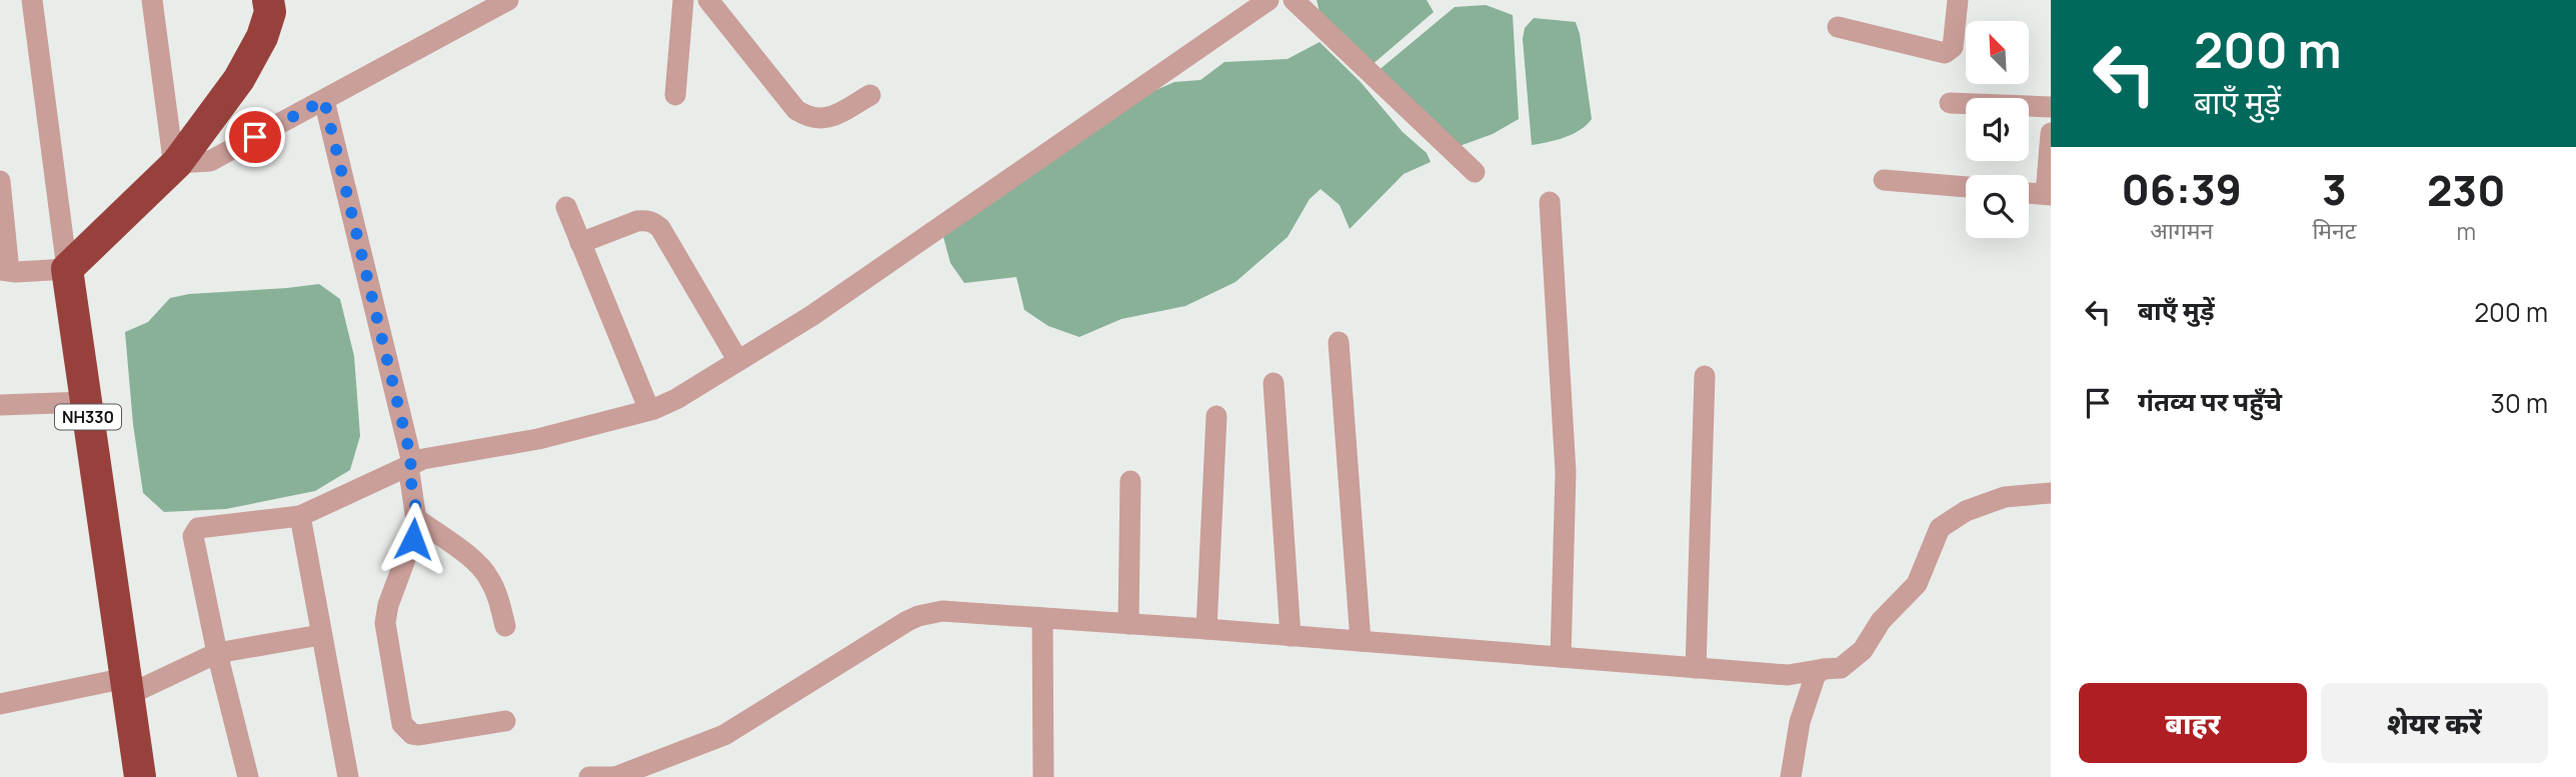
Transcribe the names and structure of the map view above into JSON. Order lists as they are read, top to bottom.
{
  "streets": {
    "highway": ["NH330"]
  },
  "north": "top left",
  "page": {
    "turn": ["200 m", "बाएँ मुड़ें"],
    "eta": [
      "06:39",
      "आगमन",
      "3",
      "मिनट",
      "230",
      "m"
    ],
    "list": [
      {
        "name": "बाएँ मुड़ें",
        "value": "200 m"
      },
      {
        "name": "गंतव्य पर पहुँचे",
        "value": "30 m"
      }
    ],
    "buttons": ["बाहर", "शेयर करें"]
  }
}
